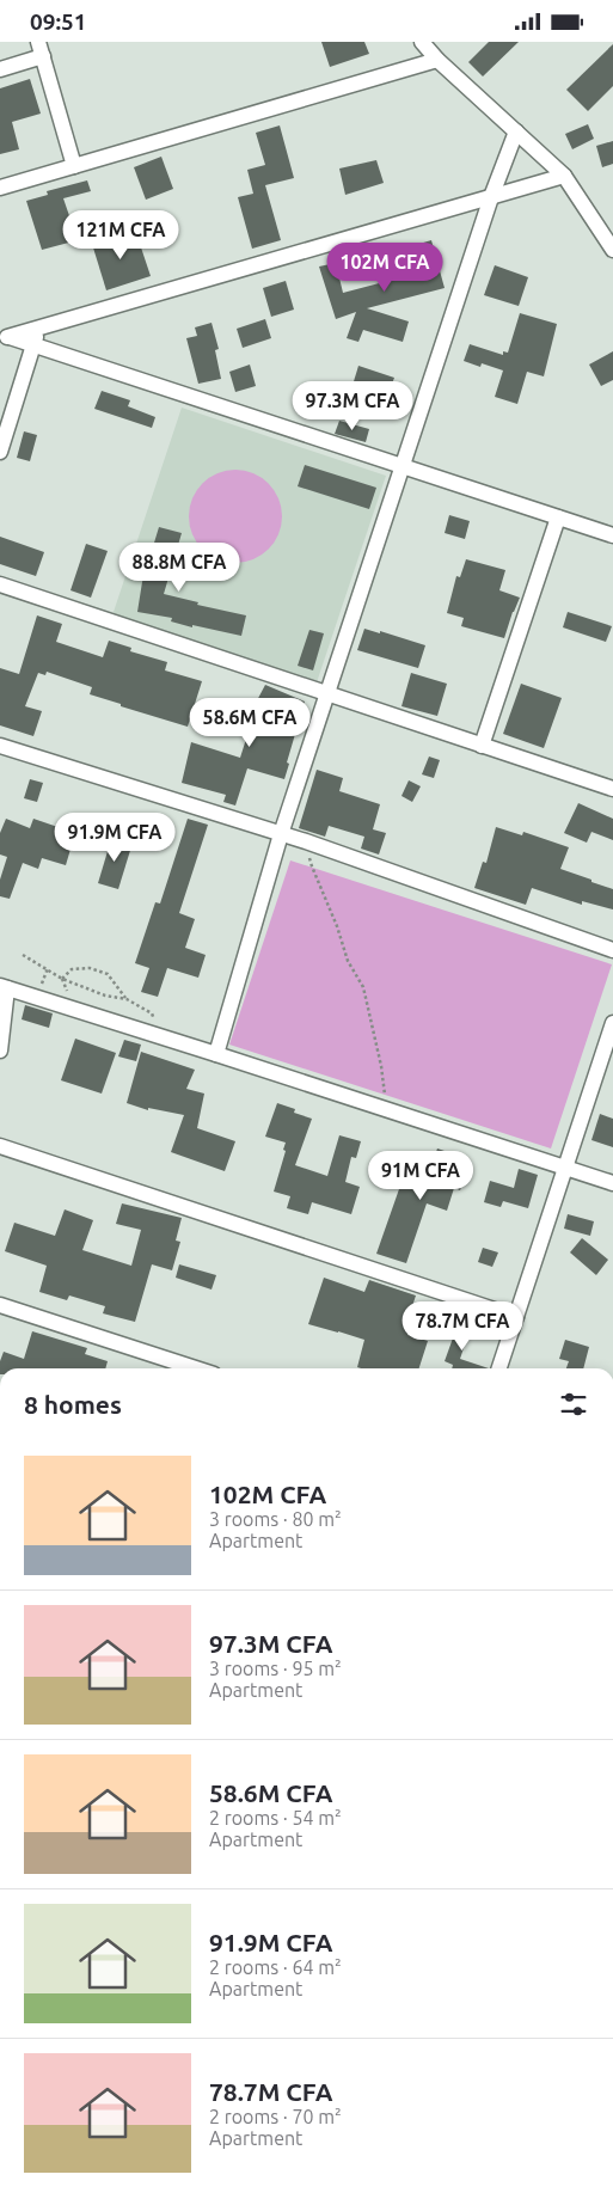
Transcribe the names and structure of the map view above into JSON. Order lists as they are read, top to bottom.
{
  "page": {
    "status": "09:51",
    "price": [
      "121M CFA",
      "102M CFA",
      "97.3M CFA",
      "88.8M CFA",
      "58.6M CFA",
      "91.9M CFA",
      "91M CFA",
      "78.7M CFA"
    ],
    "heading": "8 homes",
    "list": [
      {
        "name": "102M CFA",
        "note": "3 rooms · 80 m² · Apartment"
      },
      {
        "name": "97.3M CFA",
        "note": "3 rooms · 95 m² · Apartment"
      },
      {
        "name": "58.6M CFA",
        "note": "2 rooms · 54 m² · Apartment"
      },
      {
        "name": "91.9M CFA",
        "note": "2 rooms · 64 m² · Apartment"
      },
      {
        "name": "78.7M CFA",
        "note": "2 rooms · 70 m² · Apartment"
      }
    ]
  }
}
